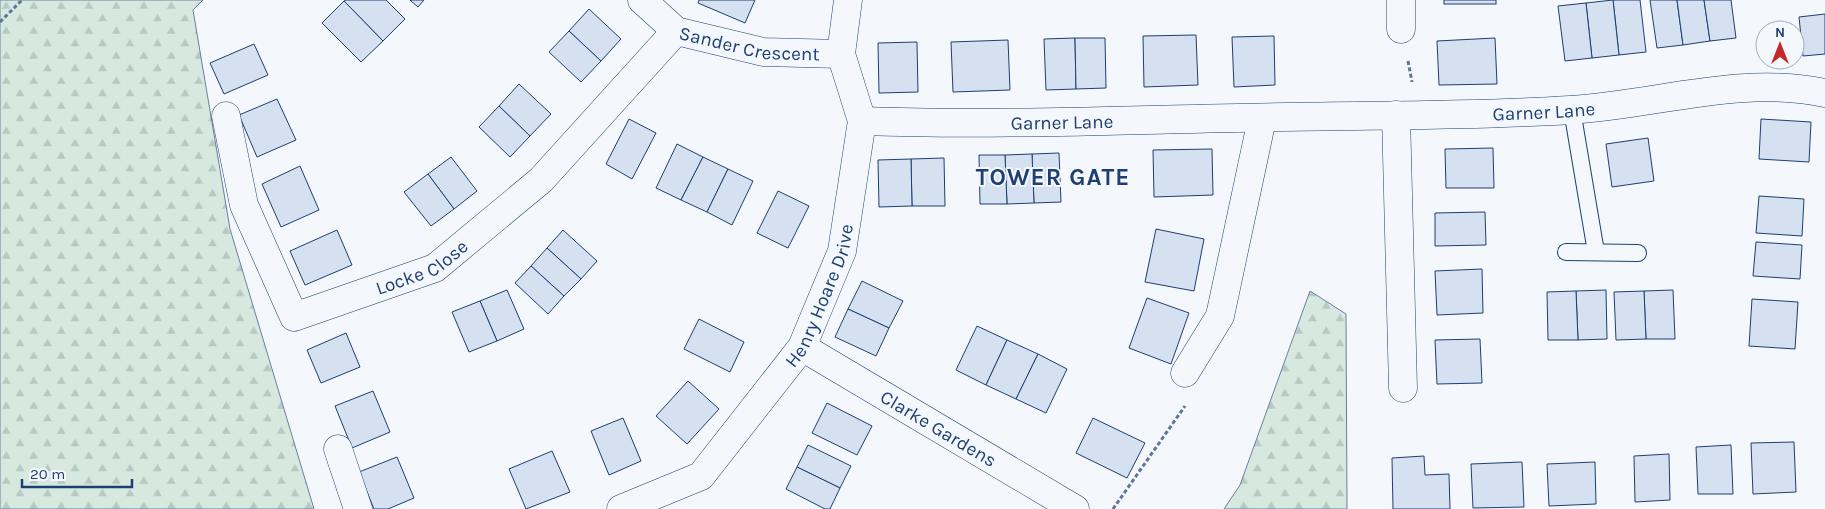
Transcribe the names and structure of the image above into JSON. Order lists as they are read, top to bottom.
{
  "streets": {
    "street": [
      "Sander Crescent",
      "Garner Lane",
      "Locke Close",
      "Henry Hoare Drive",
      "Clarke Gardens"
    ]
  },
  "crossings": [
    ["Sander Crescent", "Locke Close"],
    ["Sander Crescent", "Henry Hoare Drive"],
    ["Garner Lane", "Henry Hoare Drive"],
    ["Henry Hoare Drive", "Clarke Gardens"]
  ],
  "districts": ["TOWER GATE"],
  "scale_bar": "20 m",
  "north": "top"
}
